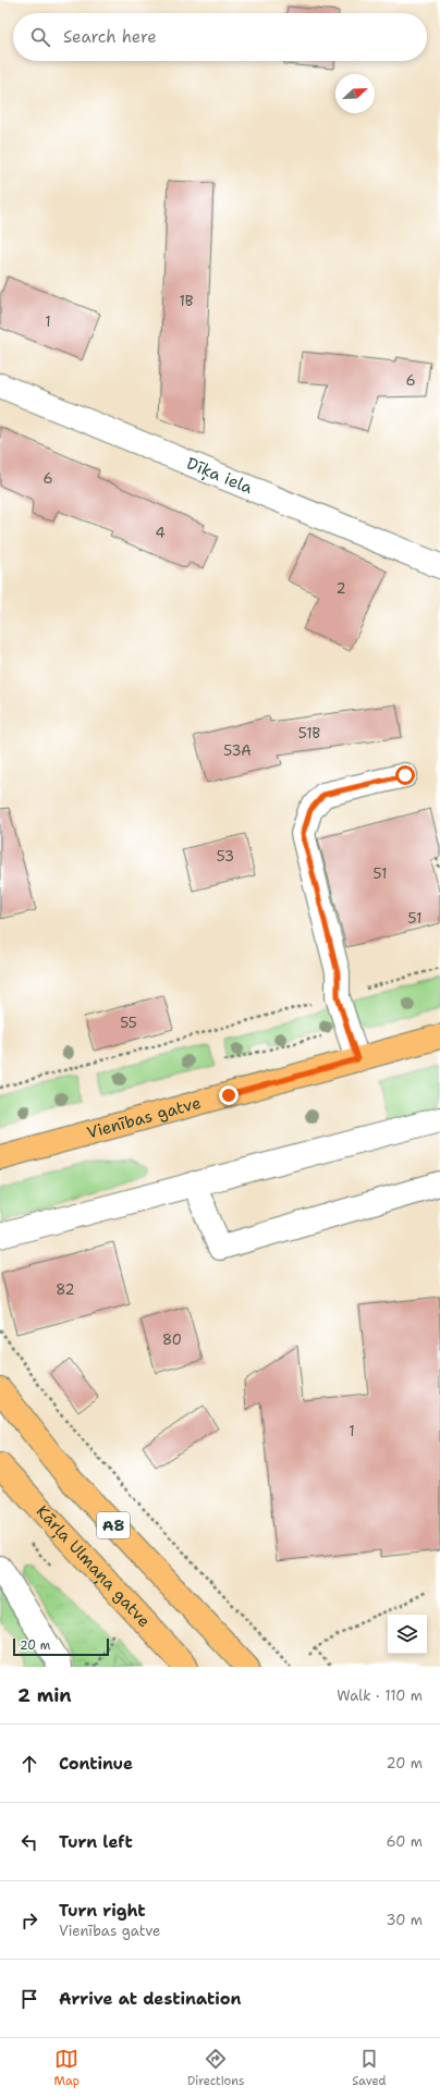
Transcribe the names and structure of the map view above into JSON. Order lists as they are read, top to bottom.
{
  "streets": {
    "main road": ["Vienības gatve", "A8", "Kārļa Ulmaņa gatve"],
    "street": ["Dīķa iela"]
  },
  "house_numbers": [
    "1B",
    "1",
    "6",
    "6",
    "4",
    "2",
    "51B",
    "53A",
    "53",
    "51",
    "51",
    "55",
    "82",
    "80",
    "1"
  ],
  "scale_bar": "20 m",
  "north": "top right",
  "page": {
    "search": "Search here",
    "scale": "20 m",
    "heading": ["2 min", "Walk · 110 m"],
    "list": [
      ["Continue", "20 m"],
      ["Turn left", "60 m"],
      ["Turn right", "Vienības gatve", "30 m"],
      "Arrive at destination"
    ],
    "nav": ["Map", "Directions", "Saved"]
  }
}
